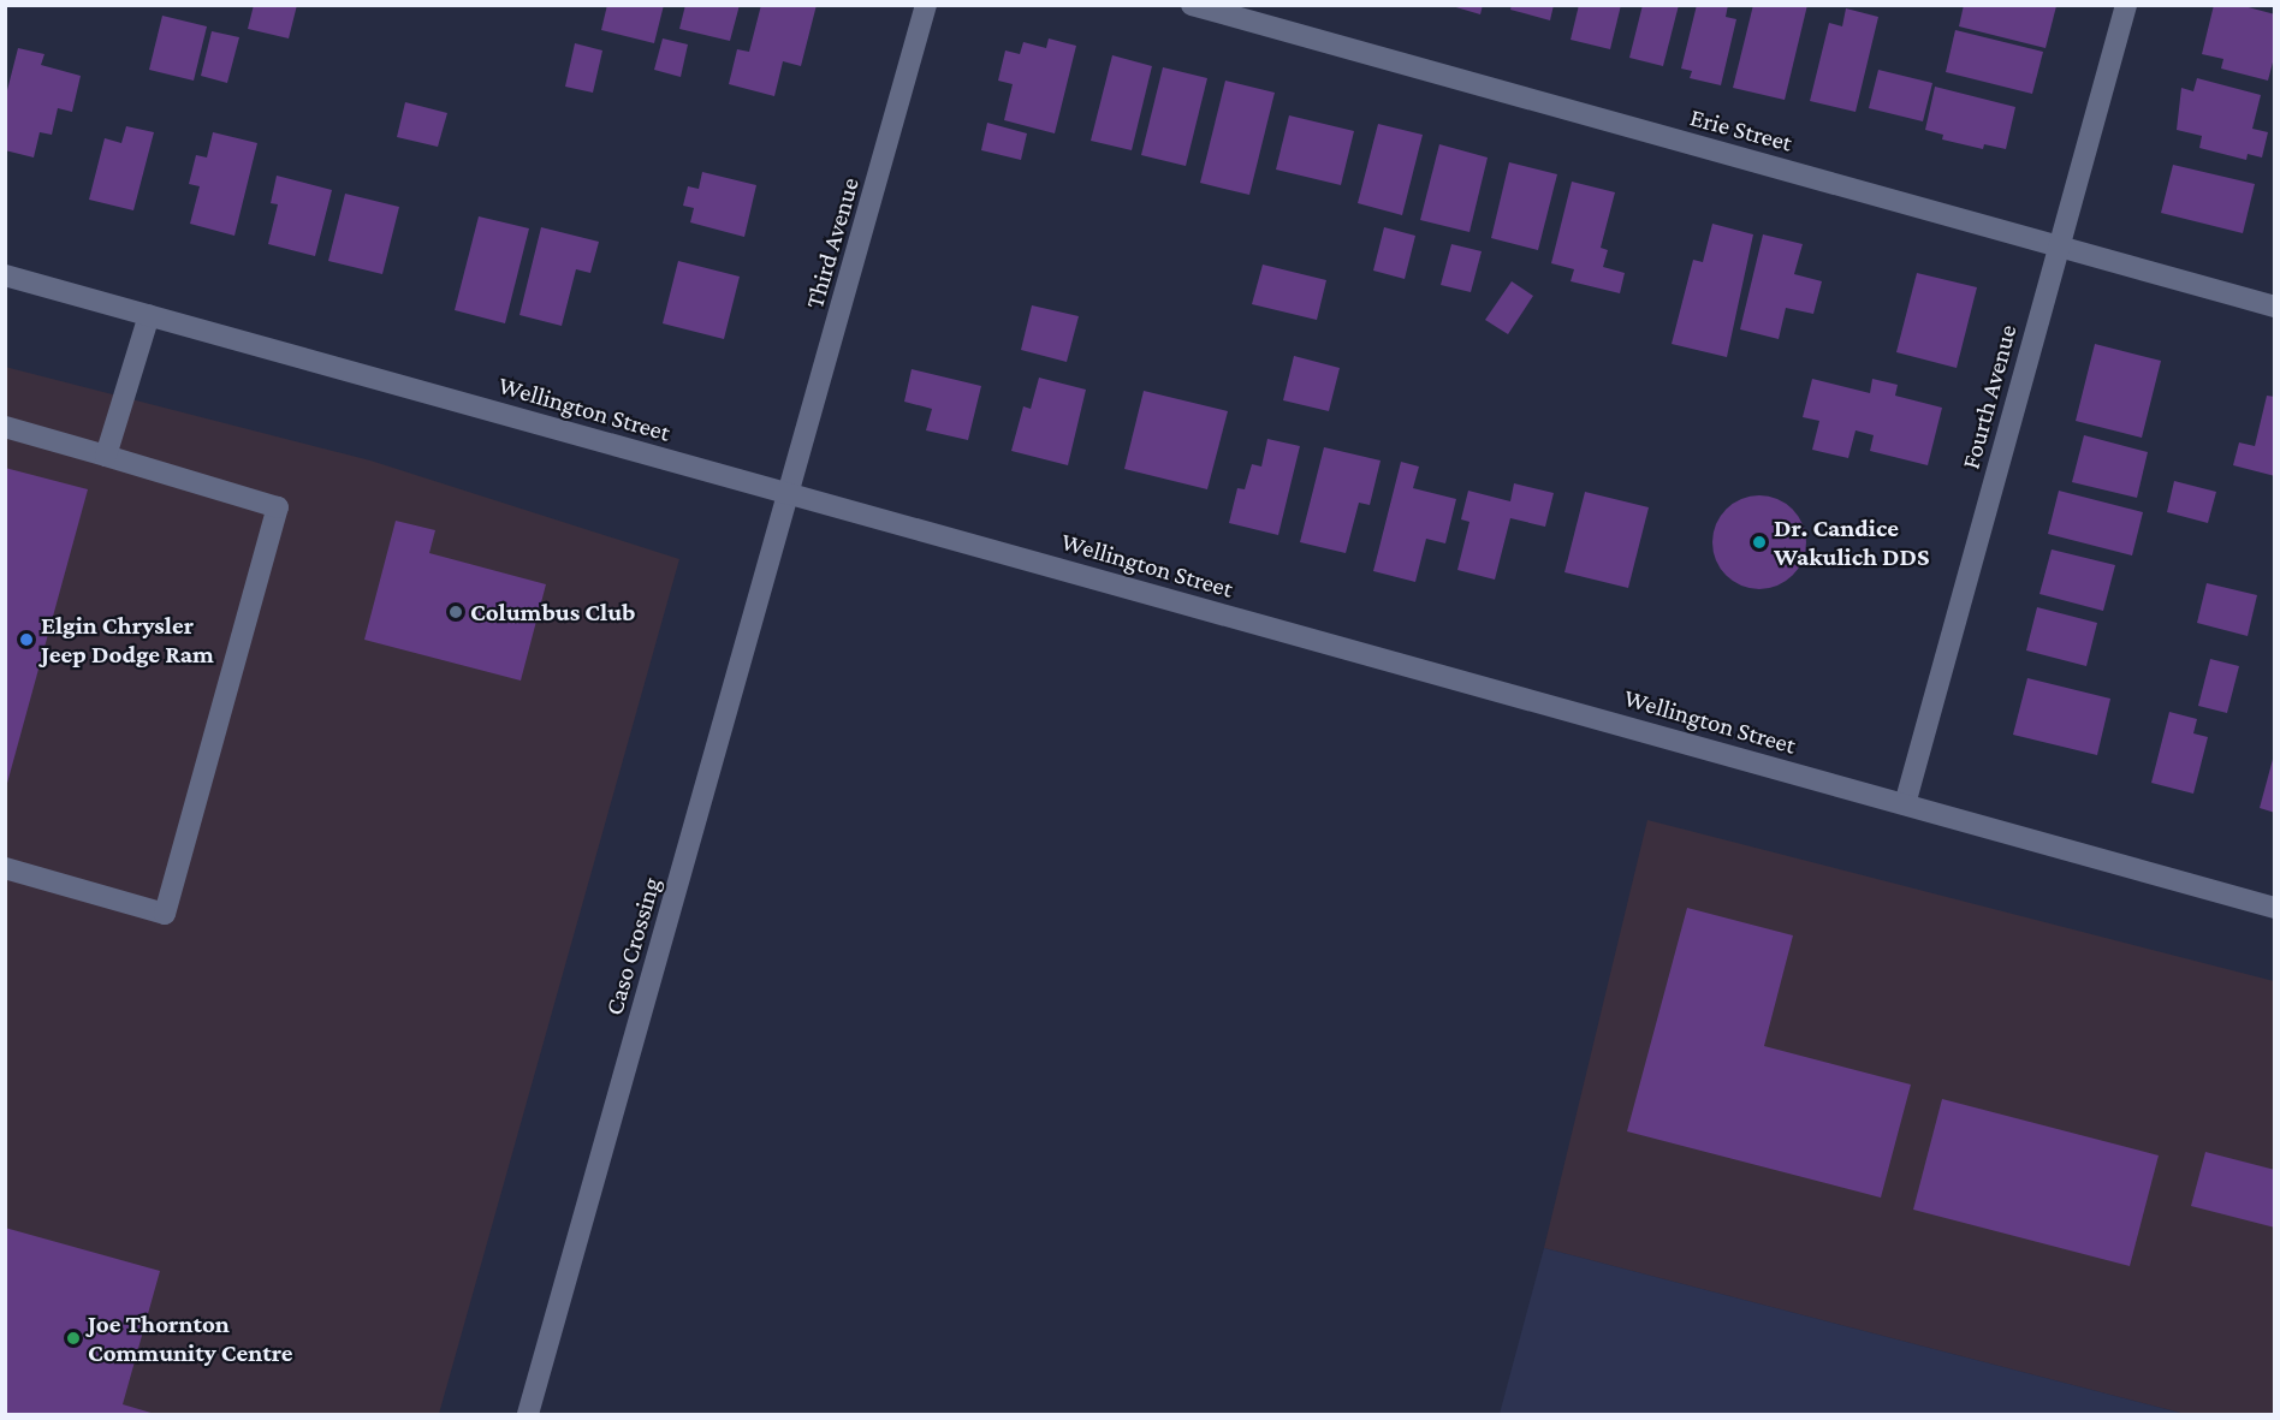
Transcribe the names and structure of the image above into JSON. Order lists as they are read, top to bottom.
{
  "streets": {
    "street": [
      "Erie Street",
      "Third Avenue",
      "Fourth Avenue",
      "Wellington Street",
      "Caso Crossing"
    ]
  },
  "crossings": [
    ["Erie Street", "Fourth Avenue"],
    ["Third Avenue", "Wellington Street"],
    ["Third Avenue", "Caso Crossing"],
    ["Fourth Avenue", "Wellington Street"],
    ["Wellington Street", "Caso Crossing"]
  ],
  "places": [
    "Dr. Candice Wakulich DDS",
    "Columbus Club",
    "Elgin Chrysler Jeep Dodge Ram",
    "Joe Thornton Community Centre"
  ]
}
